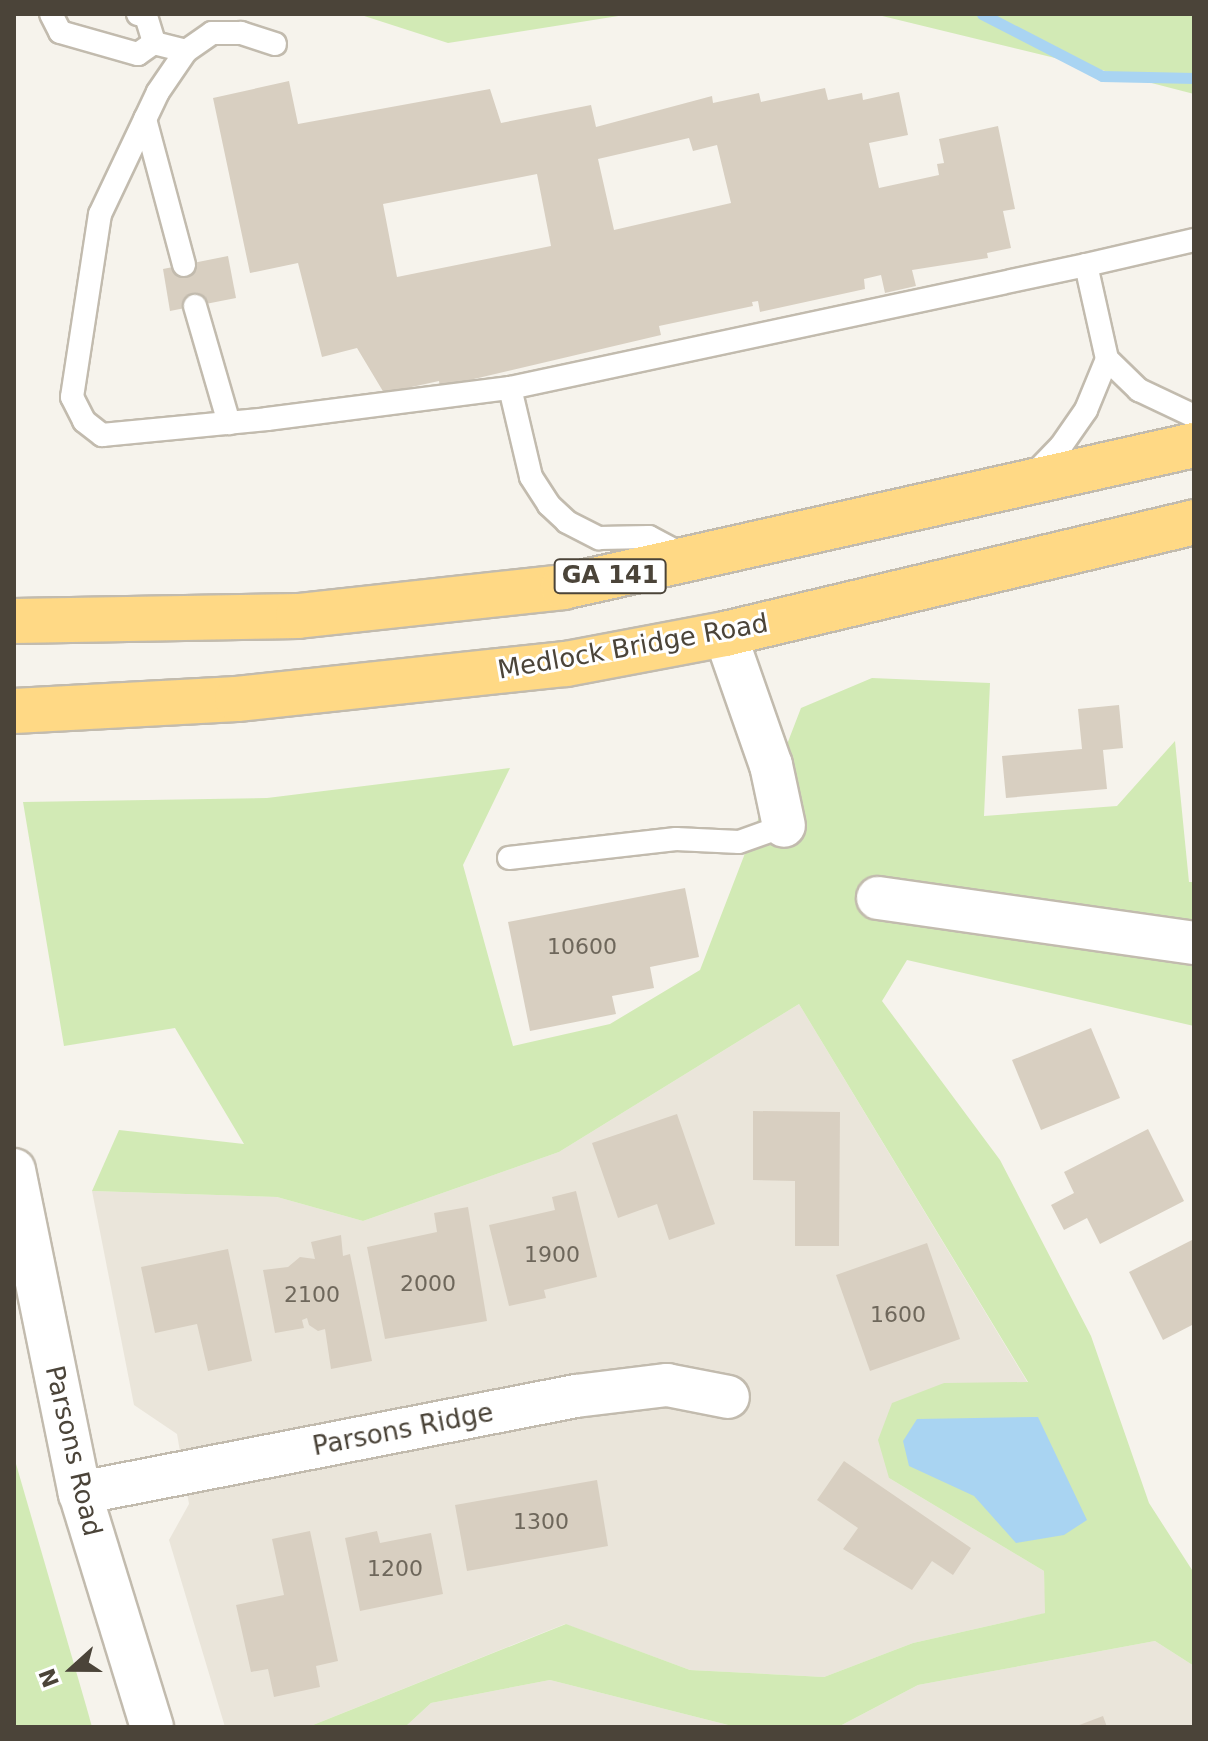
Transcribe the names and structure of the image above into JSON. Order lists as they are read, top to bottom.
{
  "streets": {
    "highway": ["GA 141", "Medlock Bridge Road"],
    "street": ["Parsons Ridge", "Parsons Road"]
  },
  "crossings": [
    ["Parsons Ridge", "Parsons Road"]
  ],
  "house_numbers": [
    "10600",
    "1900",
    "2000",
    "2100",
    "1600",
    "1300",
    "1200"
  ],
  "north": "left"
}
